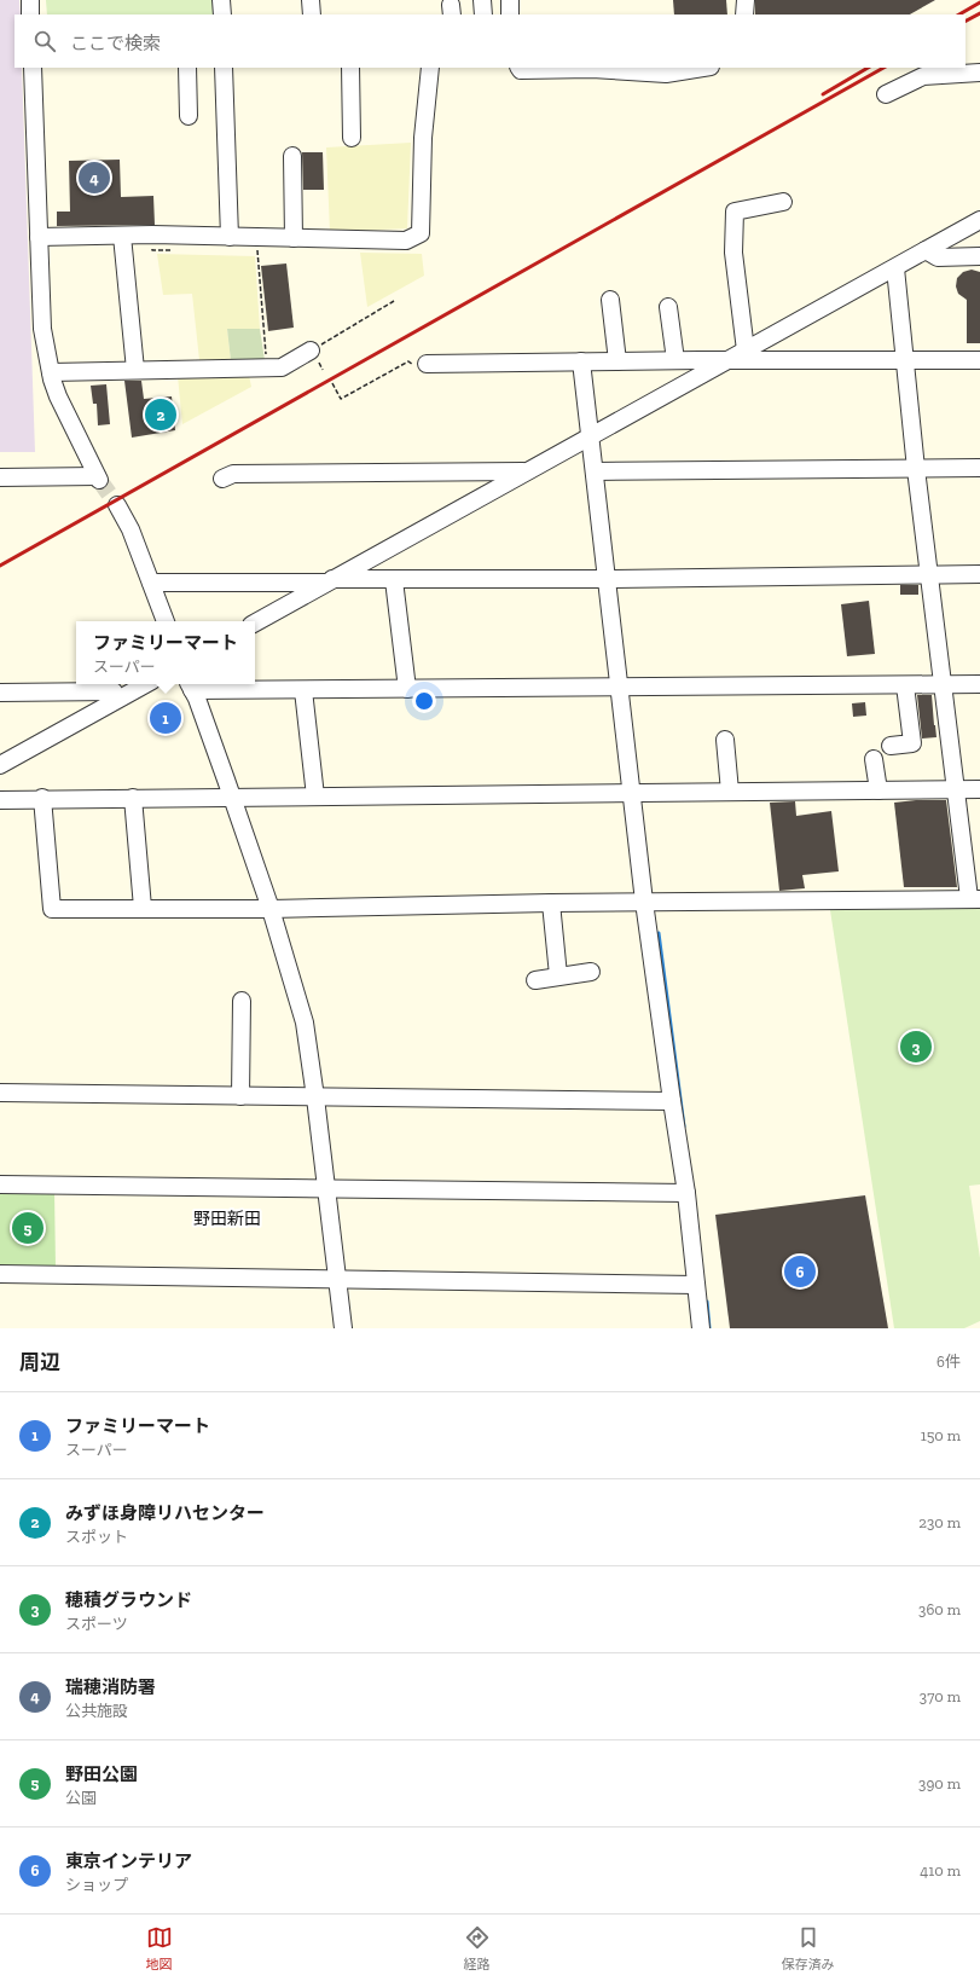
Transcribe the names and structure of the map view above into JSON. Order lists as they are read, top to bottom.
{
  "districts": ["野田新田"],
  "page": {
    "search": "ここで検索",
    "pins": [
      "4",
      "2",
      "1",
      "3",
      "5",
      "6"
    ],
    "popup": ["ファミリーマート", "スーパー"],
    "heading": ["周辺", "6件"],
    "list": [
      {
        "mark": "1",
        "name": "ファミリーマート",
        "note": "スーパー",
        "value": "150 m"
      },
      {
        "mark": "2",
        "name": "みずほ身障リハセンター",
        "note": "スポット",
        "value": "230 m"
      },
      {
        "mark": "3",
        "name": "穂積グラウンド",
        "note": "スポーツ",
        "value": "360 m"
      },
      {
        "mark": "4",
        "name": "瑞穂消防署",
        "note": "公共施設",
        "value": "370 m"
      },
      {
        "mark": "5",
        "name": "野田公園",
        "note": "公園",
        "value": "390 m"
      },
      {
        "mark": "6",
        "name": "東京インテリア",
        "note": "ショップ",
        "value": "410 m"
      }
    ],
    "nav": ["地図", "経路", "保存済み"]
  }
}
